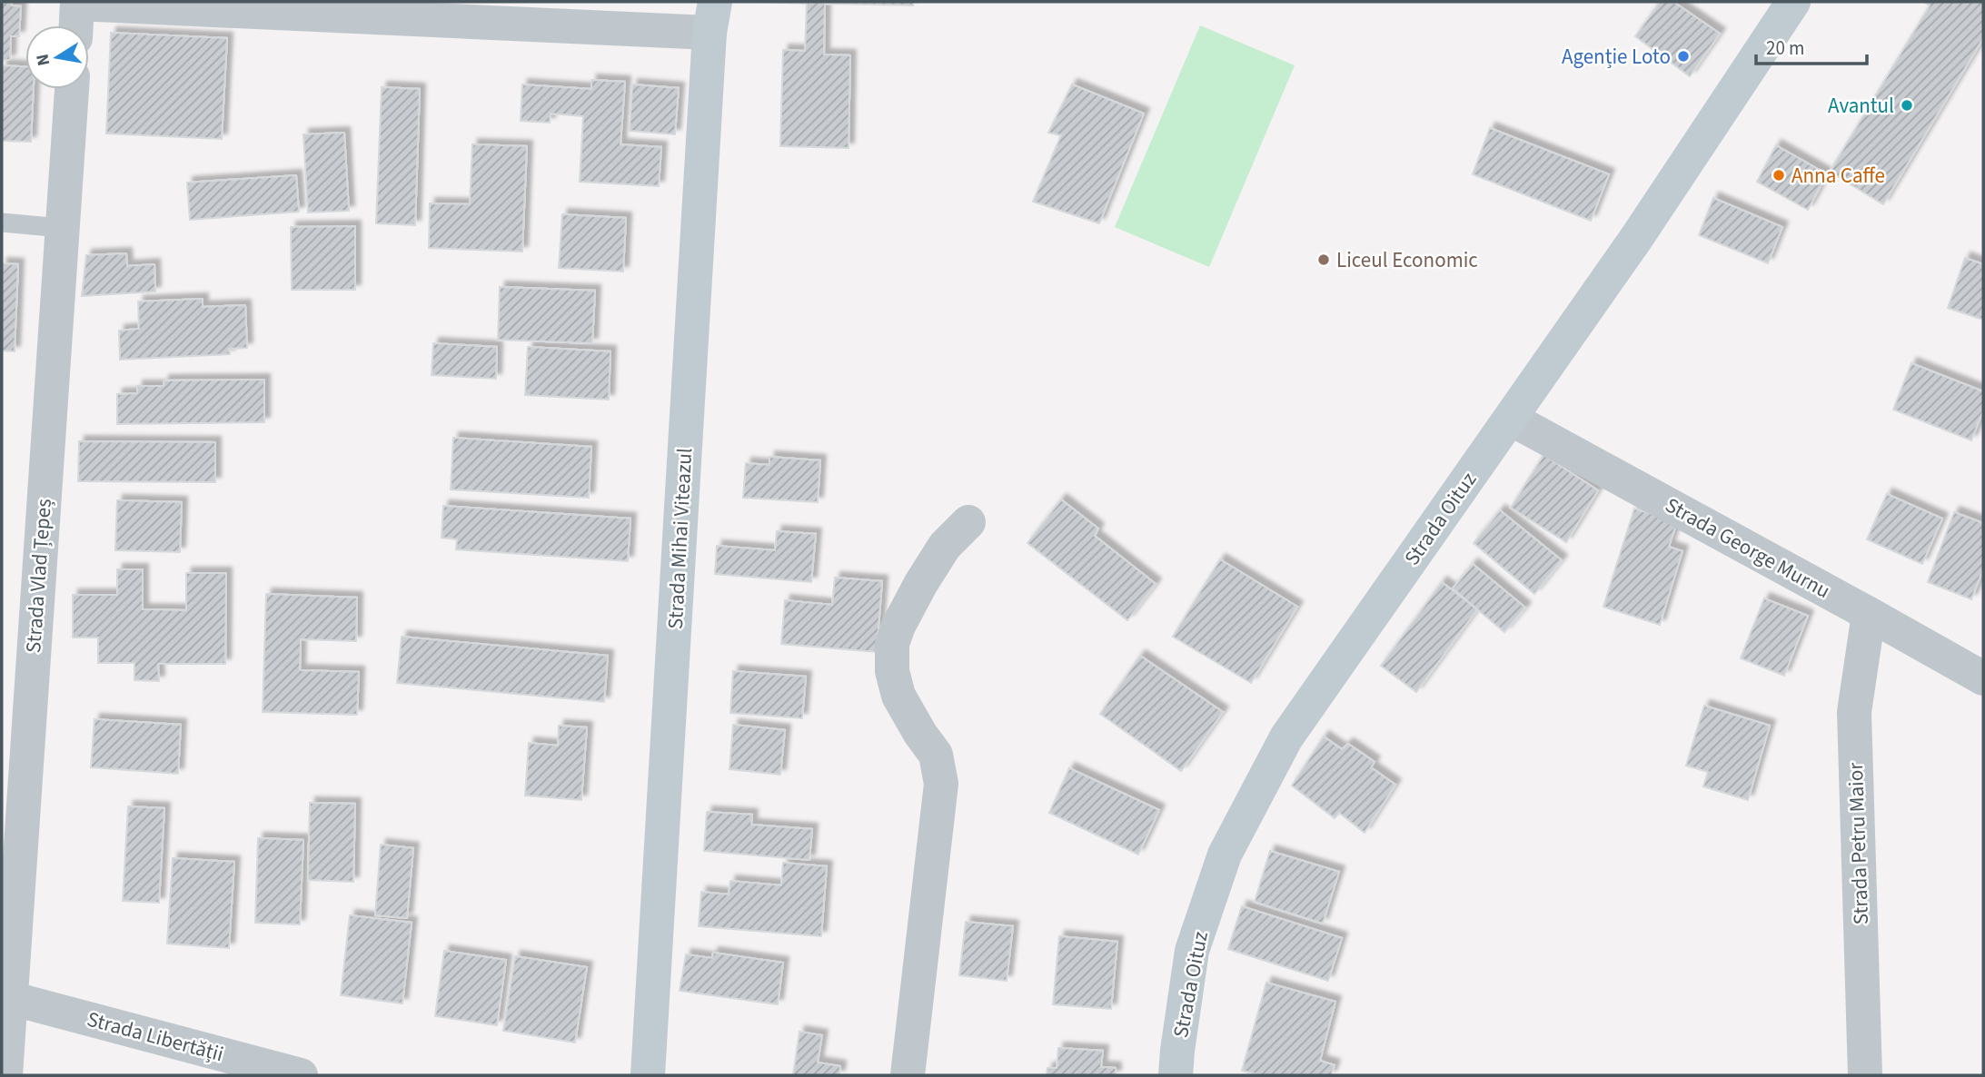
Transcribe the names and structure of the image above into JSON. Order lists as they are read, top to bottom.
{
  "streets": {
    "main road": ["Strada Oituz", "Strada Mihai Viteazul"],
    "street": [
      "Strada George Murnu",
      "Strada Vlad Țepeș",
      "Strada Petru Maior",
      "Strada Libertății"
    ]
  },
  "crossings": [
    ["Strada Oituz", "Strada George Murnu"],
    ["Strada George Murnu", "Strada Petru Maior"],
    ["Strada Vlad Țepeș", "Strada Libertății"]
  ],
  "places": [
    "Agenție Loto",
    "Avantul",
    "Anna Caffe",
    "Liceul Economic"
  ],
  "scale_bar": "20 m",
  "north": "left"
}
